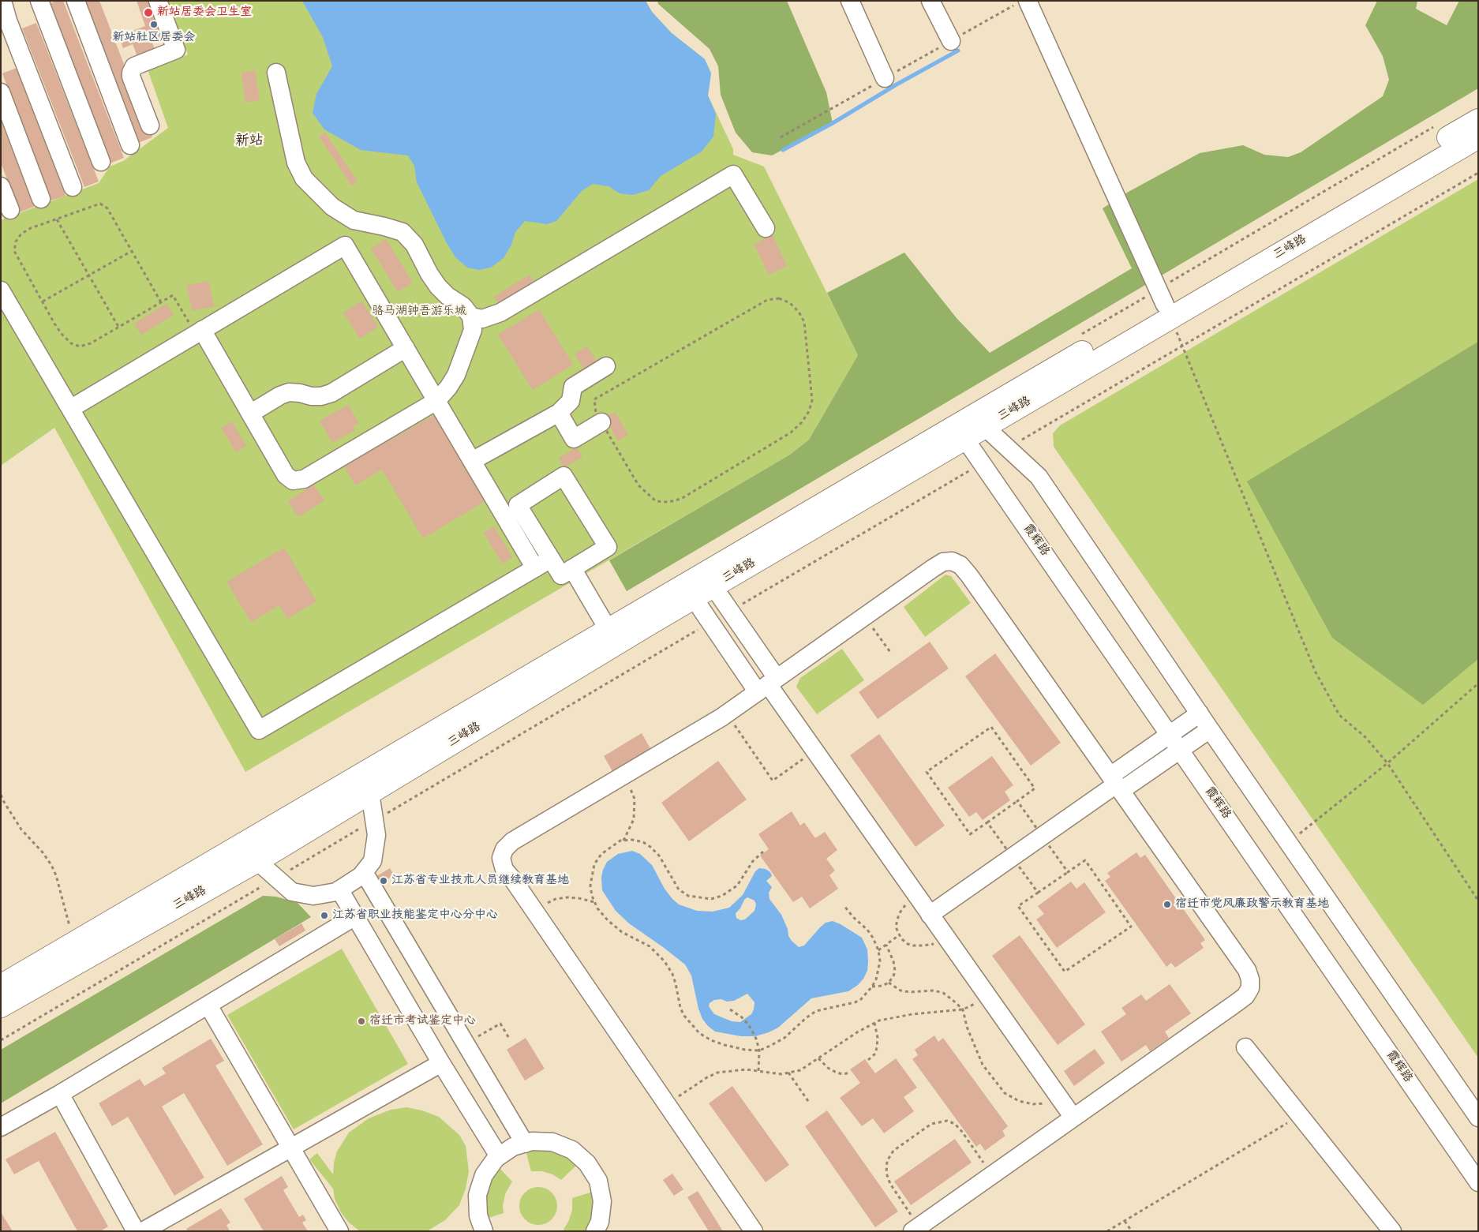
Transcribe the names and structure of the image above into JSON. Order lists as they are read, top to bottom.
{
  "streets": {
    "main road": ["三峰路"],
    "street": ["霞辉路"]
  },
  "crossings": [
    ["三峰路", "霞辉路"]
  ],
  "districts": ["新站"],
  "parks": ["骆马湖钟吾游乐城"],
  "places": [
    "新站居委会卫生室",
    "新站社区居委会",
    "江苏省专业技术人员继续教育基地",
    "宿迁市党风廉政警示教育基地",
    "江苏省职业技能鉴定中心分中心",
    "宿迁市考试鉴定中心"
  ]
}
